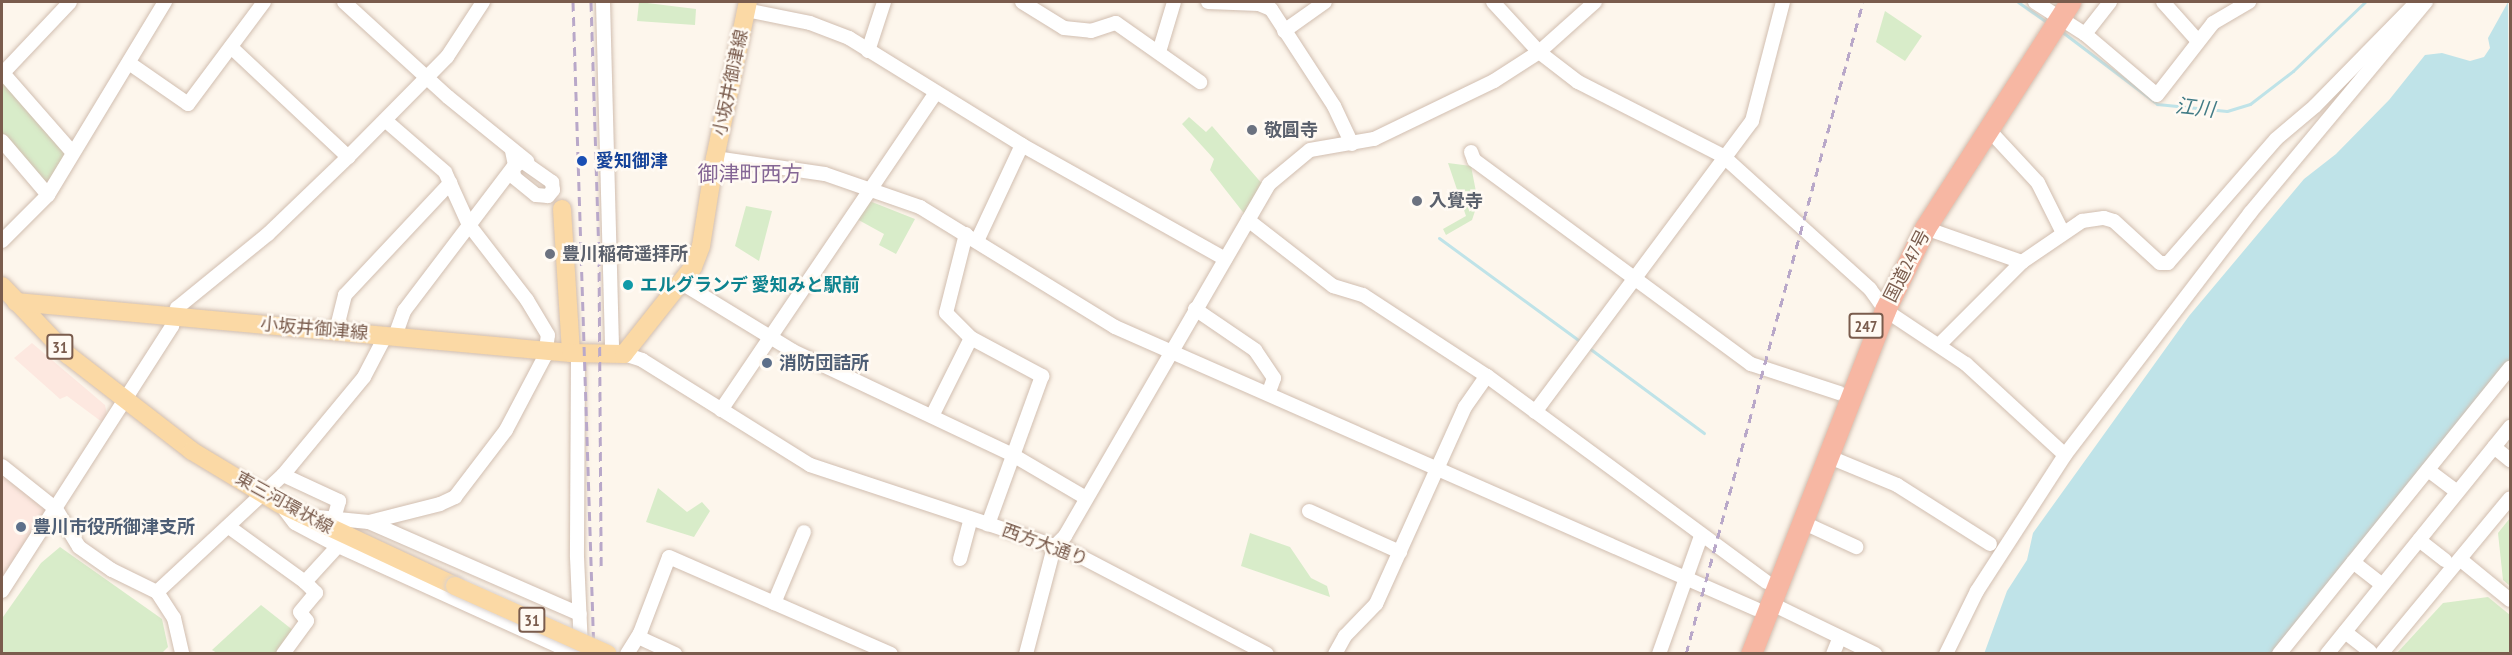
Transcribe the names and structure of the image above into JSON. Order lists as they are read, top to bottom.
{
  "streets": {
    "highway": ["国道247号", "247"],
    "main road": ["小坂井御津線", "31", "東三河環状線"],
    "street": ["西方大通り"]
  },
  "crossings": [
    ["小坂井御津線", "東三河環状線"],
    ["小坂井御津線", "西方大通り"]
  ],
  "districts": ["御津町西方"],
  "water": ["江川"],
  "places": [
    "敬圓寺",
    "愛知御津",
    "入覺寺",
    "豊川稲荷遥拝所",
    "エルグランデ 愛知みと駅前",
    "消防団詰所",
    "豊川市役所御津支所"
  ]
}
